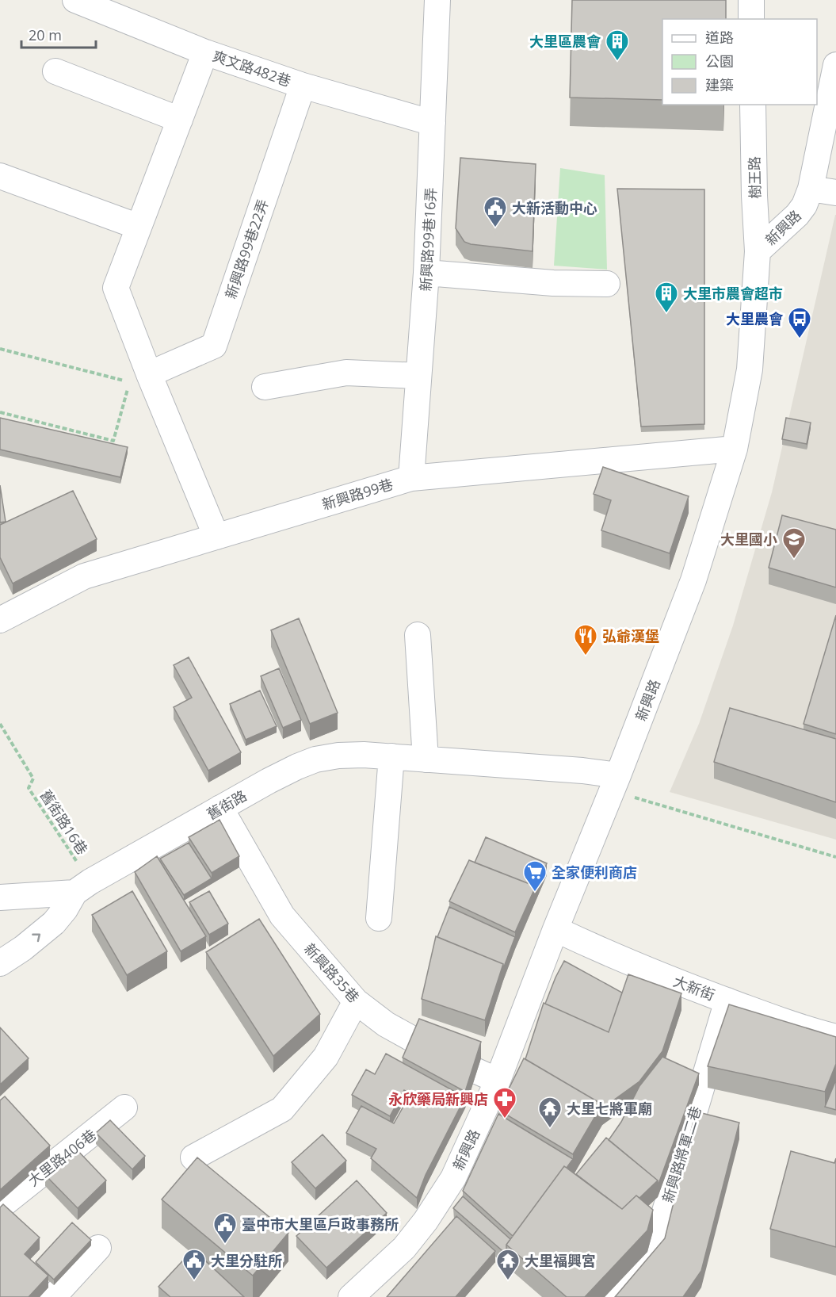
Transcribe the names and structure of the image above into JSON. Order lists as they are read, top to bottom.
{
  "streets": {
    "street": [
      "爽文路482巷",
      "樹王路",
      "新興路",
      "新興路99巷16弄",
      "新興路99巷22弄",
      "新興路99巷",
      "舊街路",
      "新興路35巷",
      "大新街",
      "新興路將軍二巷",
      "大里路406巷"
    ],
    "path": ["舊街路16巷"]
  },
  "crossings": [
    ["爽文路482巷", "新興路99巷16弄"],
    ["爽文路482巷", "新興路99巷22弄"],
    ["樹王路", "新興路"],
    ["新興路", "新興路99巷"],
    ["新興路", "舊街路"],
    ["新興路", "新興路35巷"],
    ["新興路", "大新街"],
    ["新興路99巷16弄", "新興路99巷"],
    ["舊街路", "舊街路16巷"],
    ["舊街路", "新興路35巷"],
    ["大新街", "新興路將軍二巷"]
  ],
  "places": {
    "building": ["大里區農會", "大里市農會超市"],
    "public building": ["大新活動中心", "臺中市大里區戶政事務所", "大里分駐所"],
    "bus stop": ["大里農會"],
    "school or university": ["大里國小"],
    "restaurant": ["弘爺漢堡"],
    "supermarket": ["全家便利商店"],
    "pharmacy": ["永欣藥局新興店"],
    "temple": ["大里七將軍廟", "大里福興宮"]
  },
  "legend": ["道路", "公園", "建築"],
  "scale_bar": "20 m"
}
